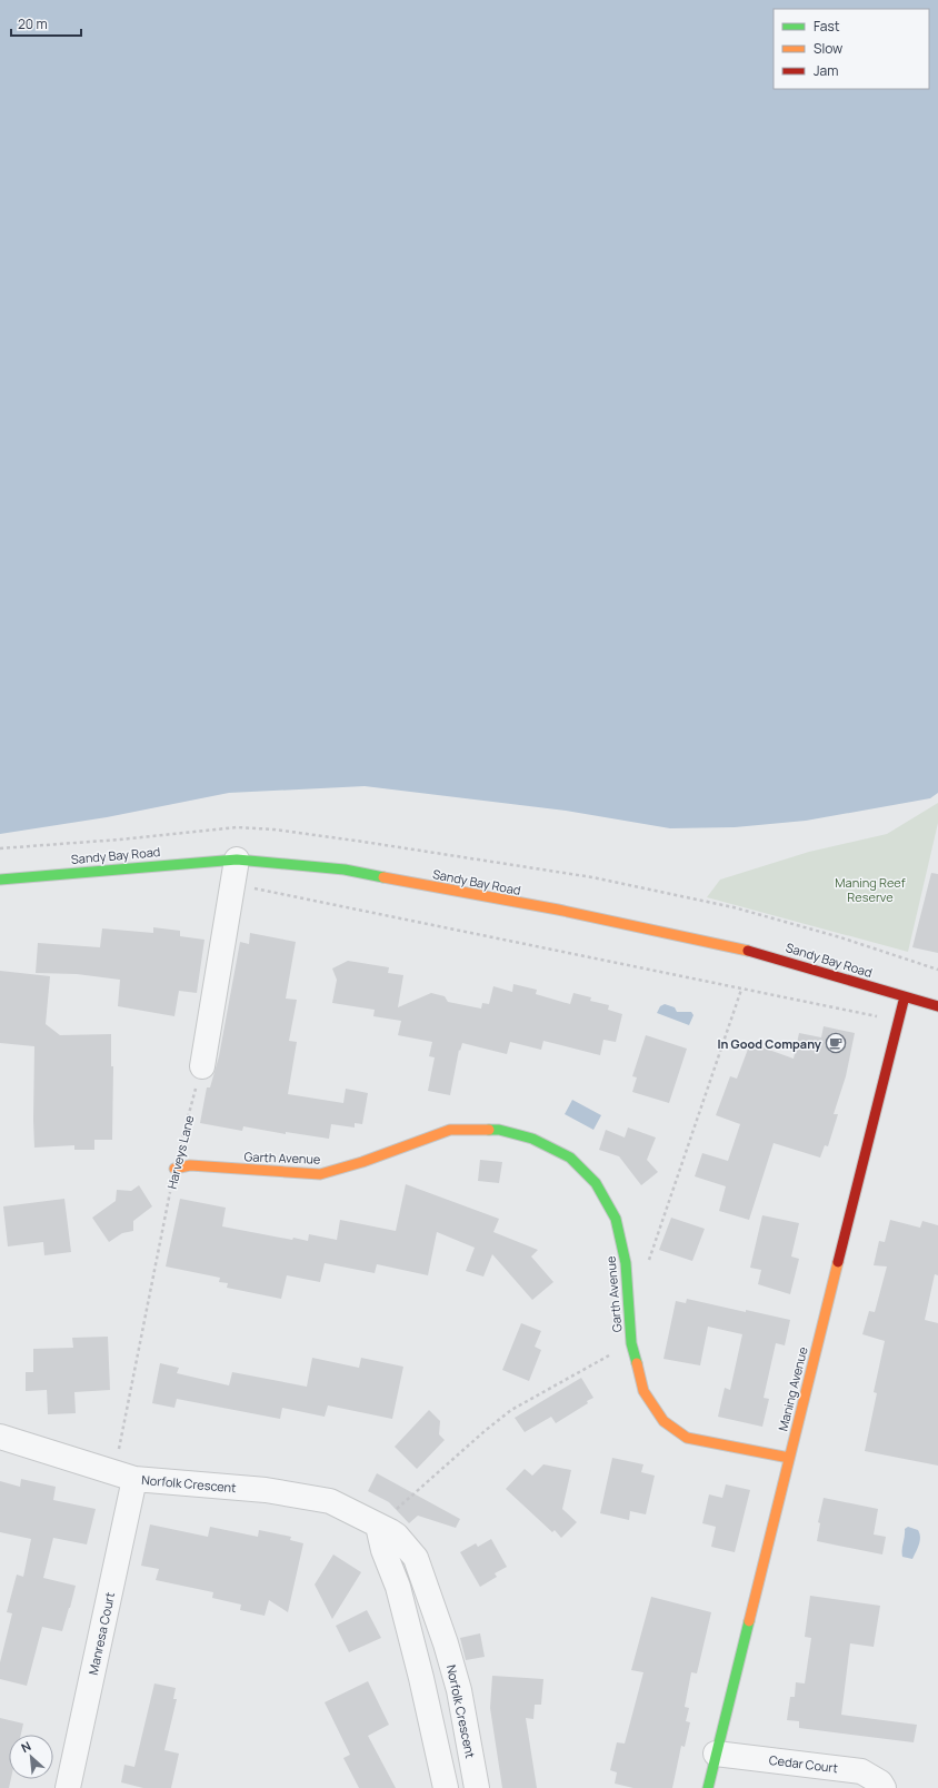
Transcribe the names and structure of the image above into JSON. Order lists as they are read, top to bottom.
{
  "streets": {
    "street": [
      "Sandy Bay Road",
      "Garth Avenue",
      "Maning Avenue",
      "Norfolk Crescent",
      "Manresa Court",
      "Cedar Court"
    ],
    "path": ["Harveys Lane"]
  },
  "crossings": [
    ["Sandy Bay Road", "Maning Avenue"],
    ["Harveys Lane", "Garth Avenue"],
    ["Garth Avenue", "Maning Avenue"],
    ["Maning Avenue", "Cedar Court"],
    ["Norfolk Crescent", "Manresa Court"]
  ],
  "parks": ["Maning Reef Reserve"],
  "places": {
    "cafe": ["In Good Company"]
  },
  "legend": ["Fast", "Slow", "Jam"],
  "scale_bar": "20 m",
  "north": "top left"
}
